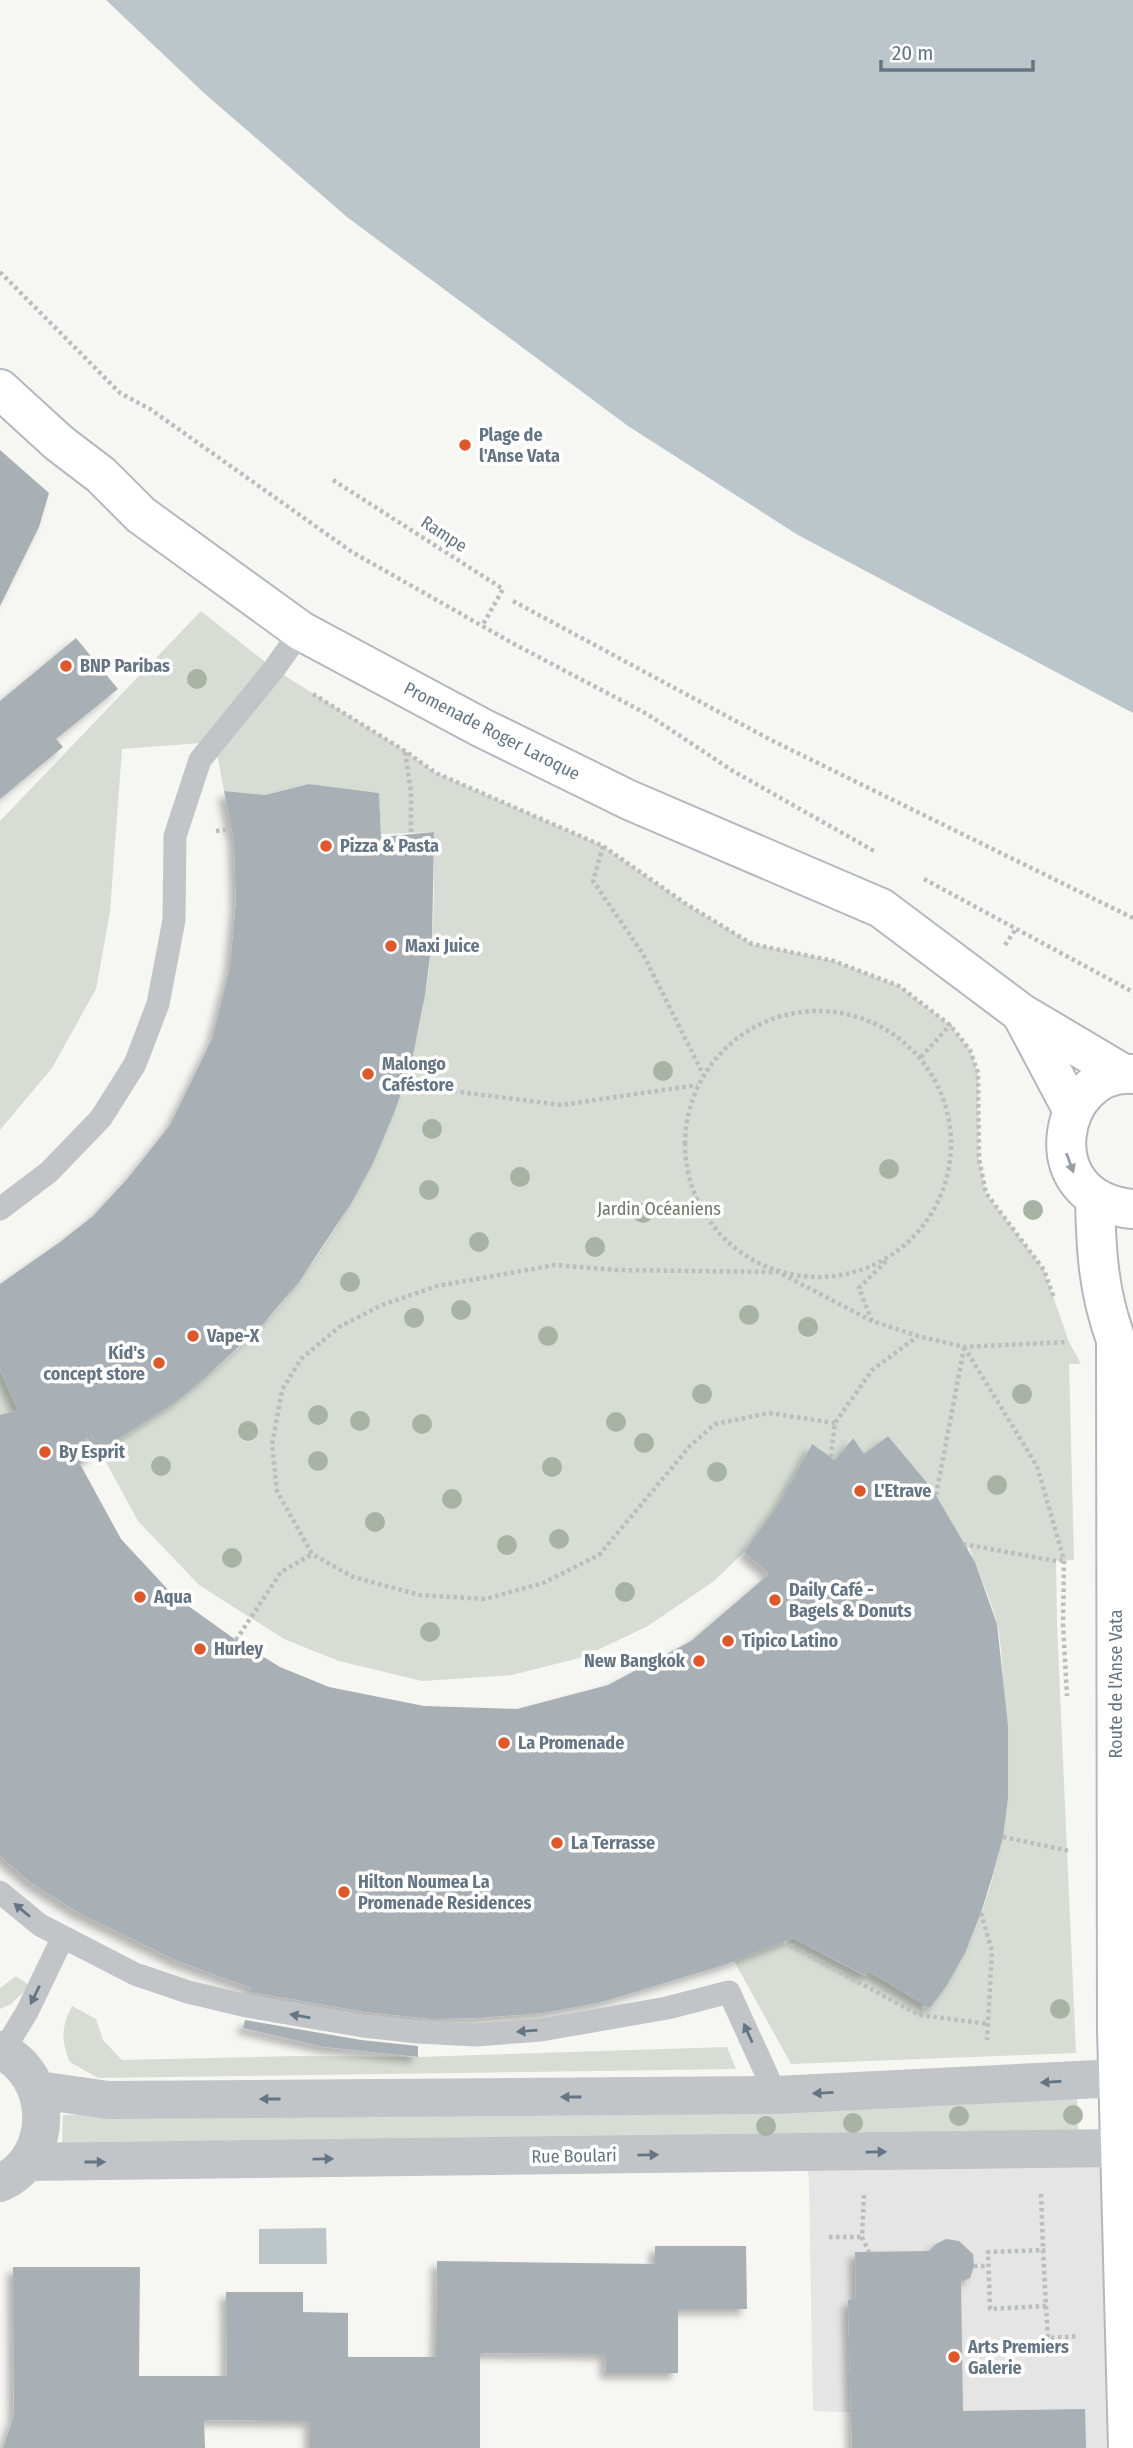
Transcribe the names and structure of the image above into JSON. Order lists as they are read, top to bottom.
{
  "streets": {
    "main road": ["Promenade Roger Laroque", "Route de l'Anse Vata"],
    "street": ["Rue Boulari"],
    "path": ["Rampe"]
  },
  "crossings": [
    ["Route de l'Anse Vata", "Rue Boulari"]
  ],
  "parks": ["Jardin Océaniens"],
  "places": [
    "Plage de l'Anse Vata",
    "BNP Paribas",
    "Pizza & Pasta",
    "Maxi Juice",
    "Malongo Caféstore",
    "Vape-X",
    "Kid's concept store",
    "By Esprit",
    "L'Etrave",
    "Aqua",
    "Daily Café - Bagels & Donuts",
    "Tipico Latino",
    "Hurley",
    "New Bangkok",
    "La Promenade",
    "La Terrasse",
    "Hilton Noumea La Promenade Residences",
    "Arts Premiers Galerie"
  ],
  "scale_bar": "20 m"
}
